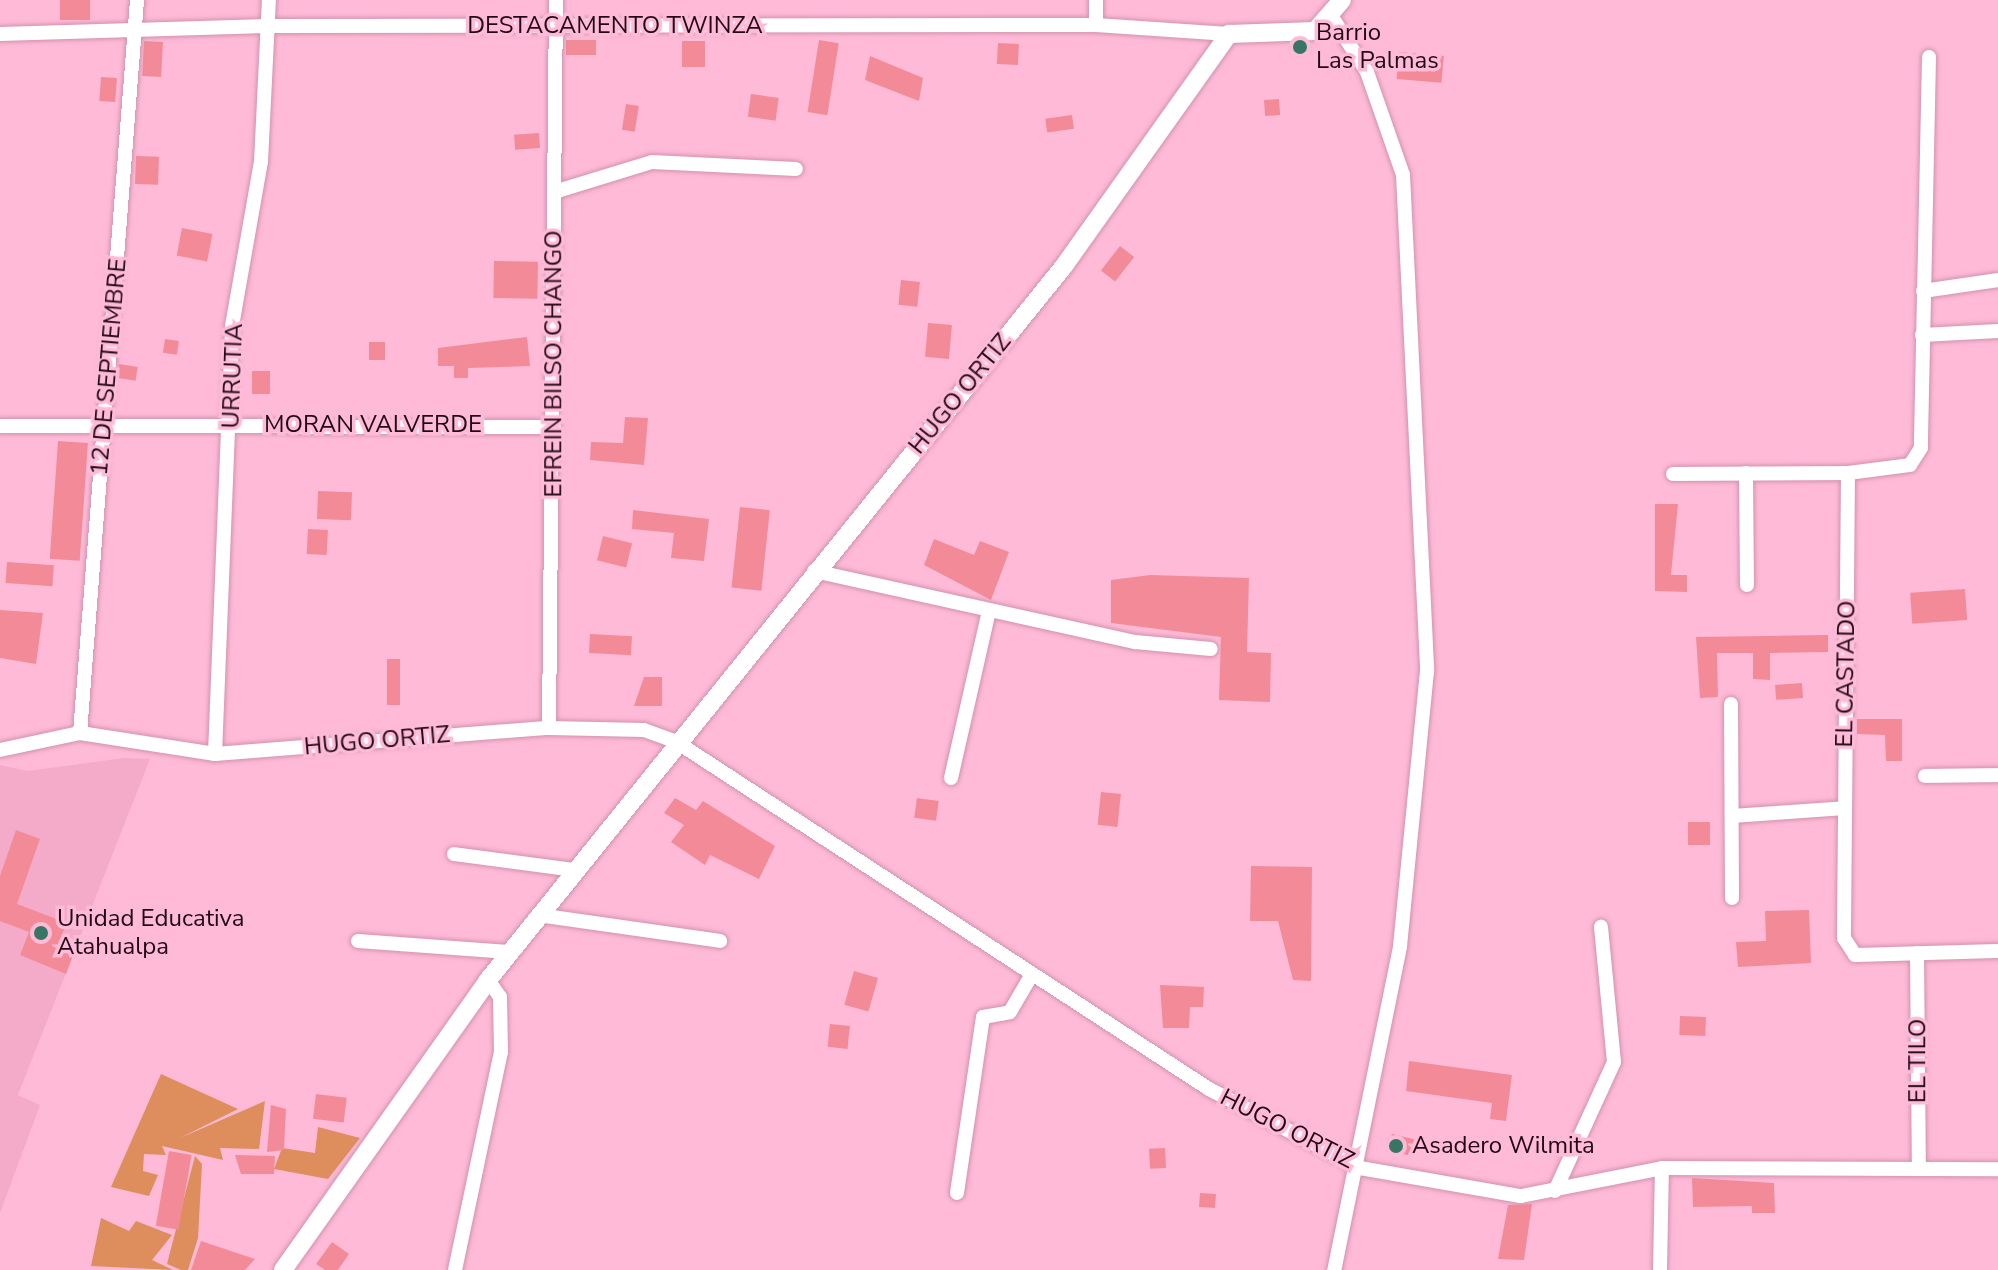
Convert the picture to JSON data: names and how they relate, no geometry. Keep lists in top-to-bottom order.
{
  "streets": {
    "street": [
      "DESTACAMENTO TWINZA",
      "EFREIN BILSO CHANGO",
      "12 DE SEPTIEMBRE",
      "URRUTIA",
      "HUGO ORTIZ",
      "MORAN VALVERDE",
      "EL CASTADO",
      "EL TILO"
    ]
  },
  "crossings": [
    ["DESTACAMENTO TWINZA", "EFREIN BILSO CHANGO"],
    ["DESTACAMENTO TWINZA", "12 DE SEPTIEMBRE"],
    ["DESTACAMENTO TWINZA", "URRUTIA"],
    ["DESTACAMENTO TWINZA", "HUGO ORTIZ"],
    ["EFREIN BILSO CHANGO", "HUGO ORTIZ"],
    ["EFREIN BILSO CHANGO", "MORAN VALVERDE"],
    ["12 DE SEPTIEMBRE", "HUGO ORTIZ"],
    ["12 DE SEPTIEMBRE", "MORAN VALVERDE"],
    ["URRUTIA", "HUGO ORTIZ"],
    ["URRUTIA", "MORAN VALVERDE"],
    ["HUGO ORTIZ", "EL TILO"],
    ["EL CASTADO", "EL TILO"]
  ],
  "places": ["Barrio Las Palmas", "Unidad Educativa Atahualpa", "Asadero Wilmita"]
}
